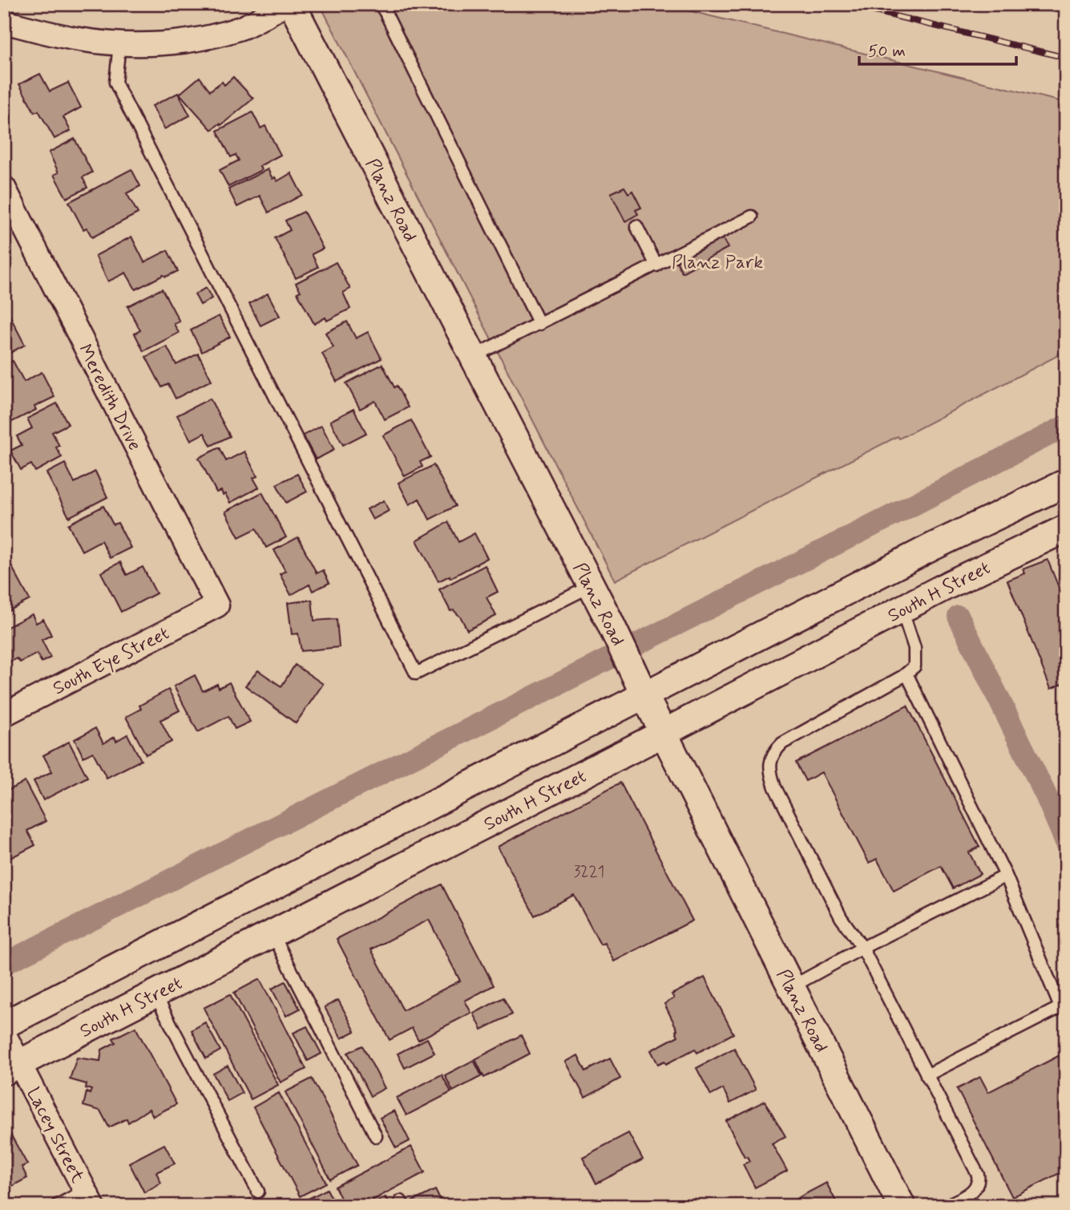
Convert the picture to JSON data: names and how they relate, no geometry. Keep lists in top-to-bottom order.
{
  "streets": {
    "street": [
      "Planz Road",
      "Meredith Drive",
      "South H Street",
      "South Eye Street",
      "Lacey Street"
    ]
  },
  "crossings": [
    ["Planz Road", "South H Street"],
    ["Meredith Drive", "South Eye Street"],
    ["South H Street", "Lacey Street"]
  ],
  "parks": ["Planz Park"],
  "house_numbers": ["3221"],
  "scale_bar": "50 m"
}
